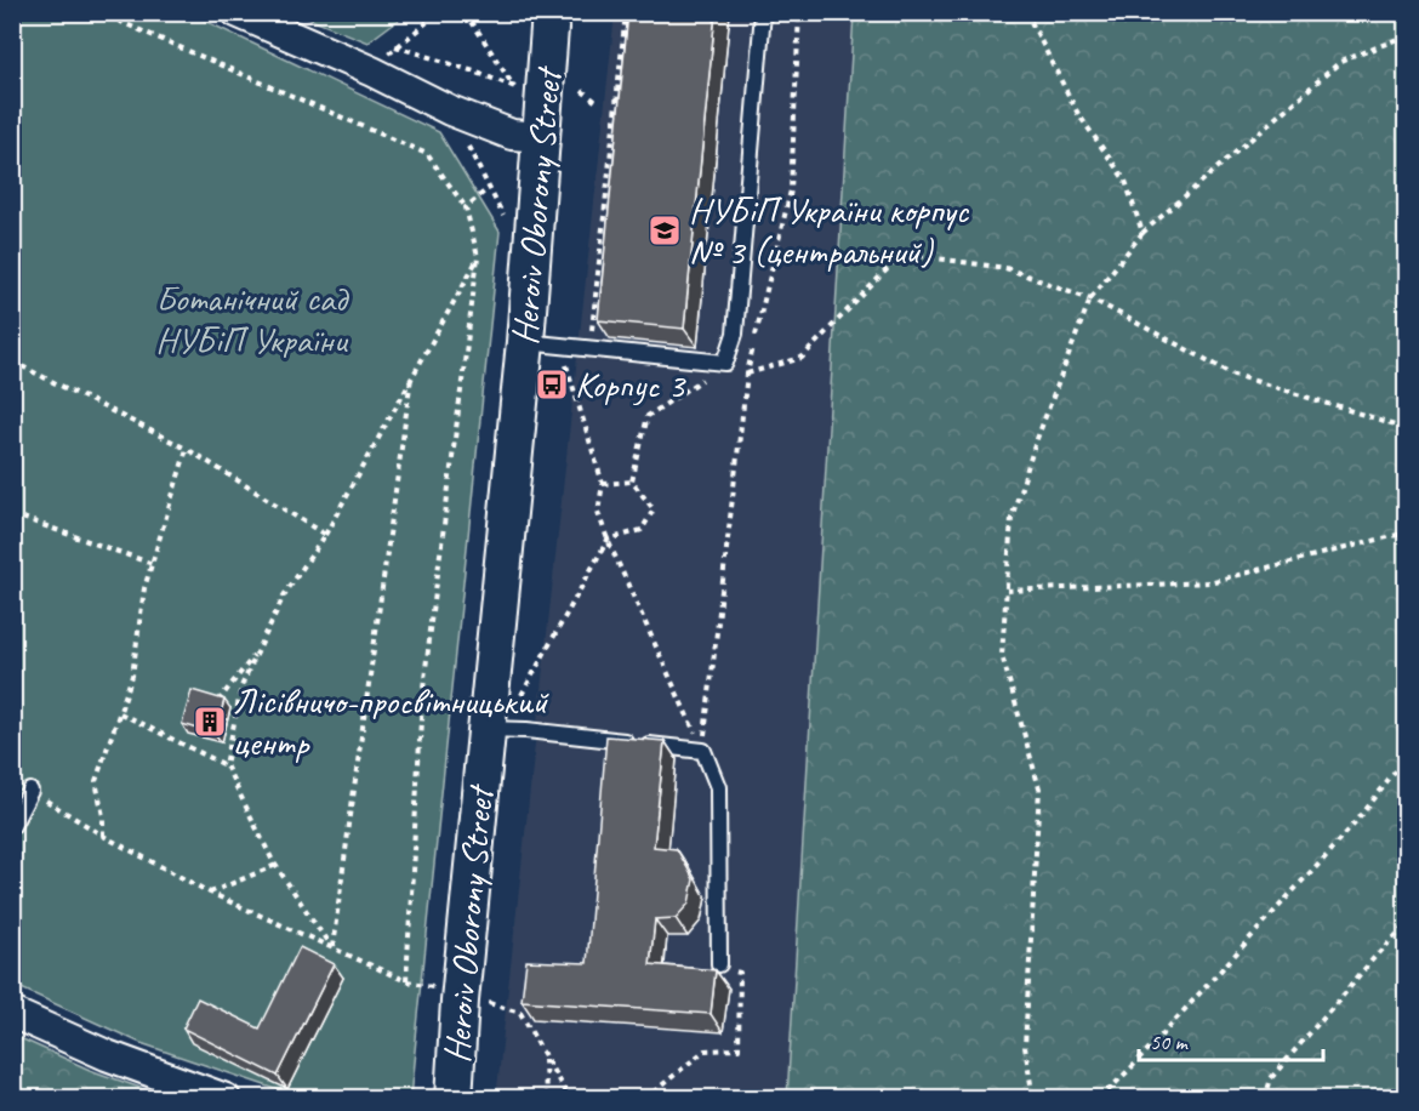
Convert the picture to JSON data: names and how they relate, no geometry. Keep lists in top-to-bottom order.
{
  "streets": {
    "street": ["Heroiv Oborony Street"]
  },
  "parks": ["Ботанічний сад НУБіП України"],
  "places": {
    "school or university": ["НУБіП України корпус № 3 (центральний)"],
    "bus stop": ["Корпус 3"],
    "building": ["Лісівничо-просвітницький центр"]
  },
  "scale_bar": "50 m"
}
